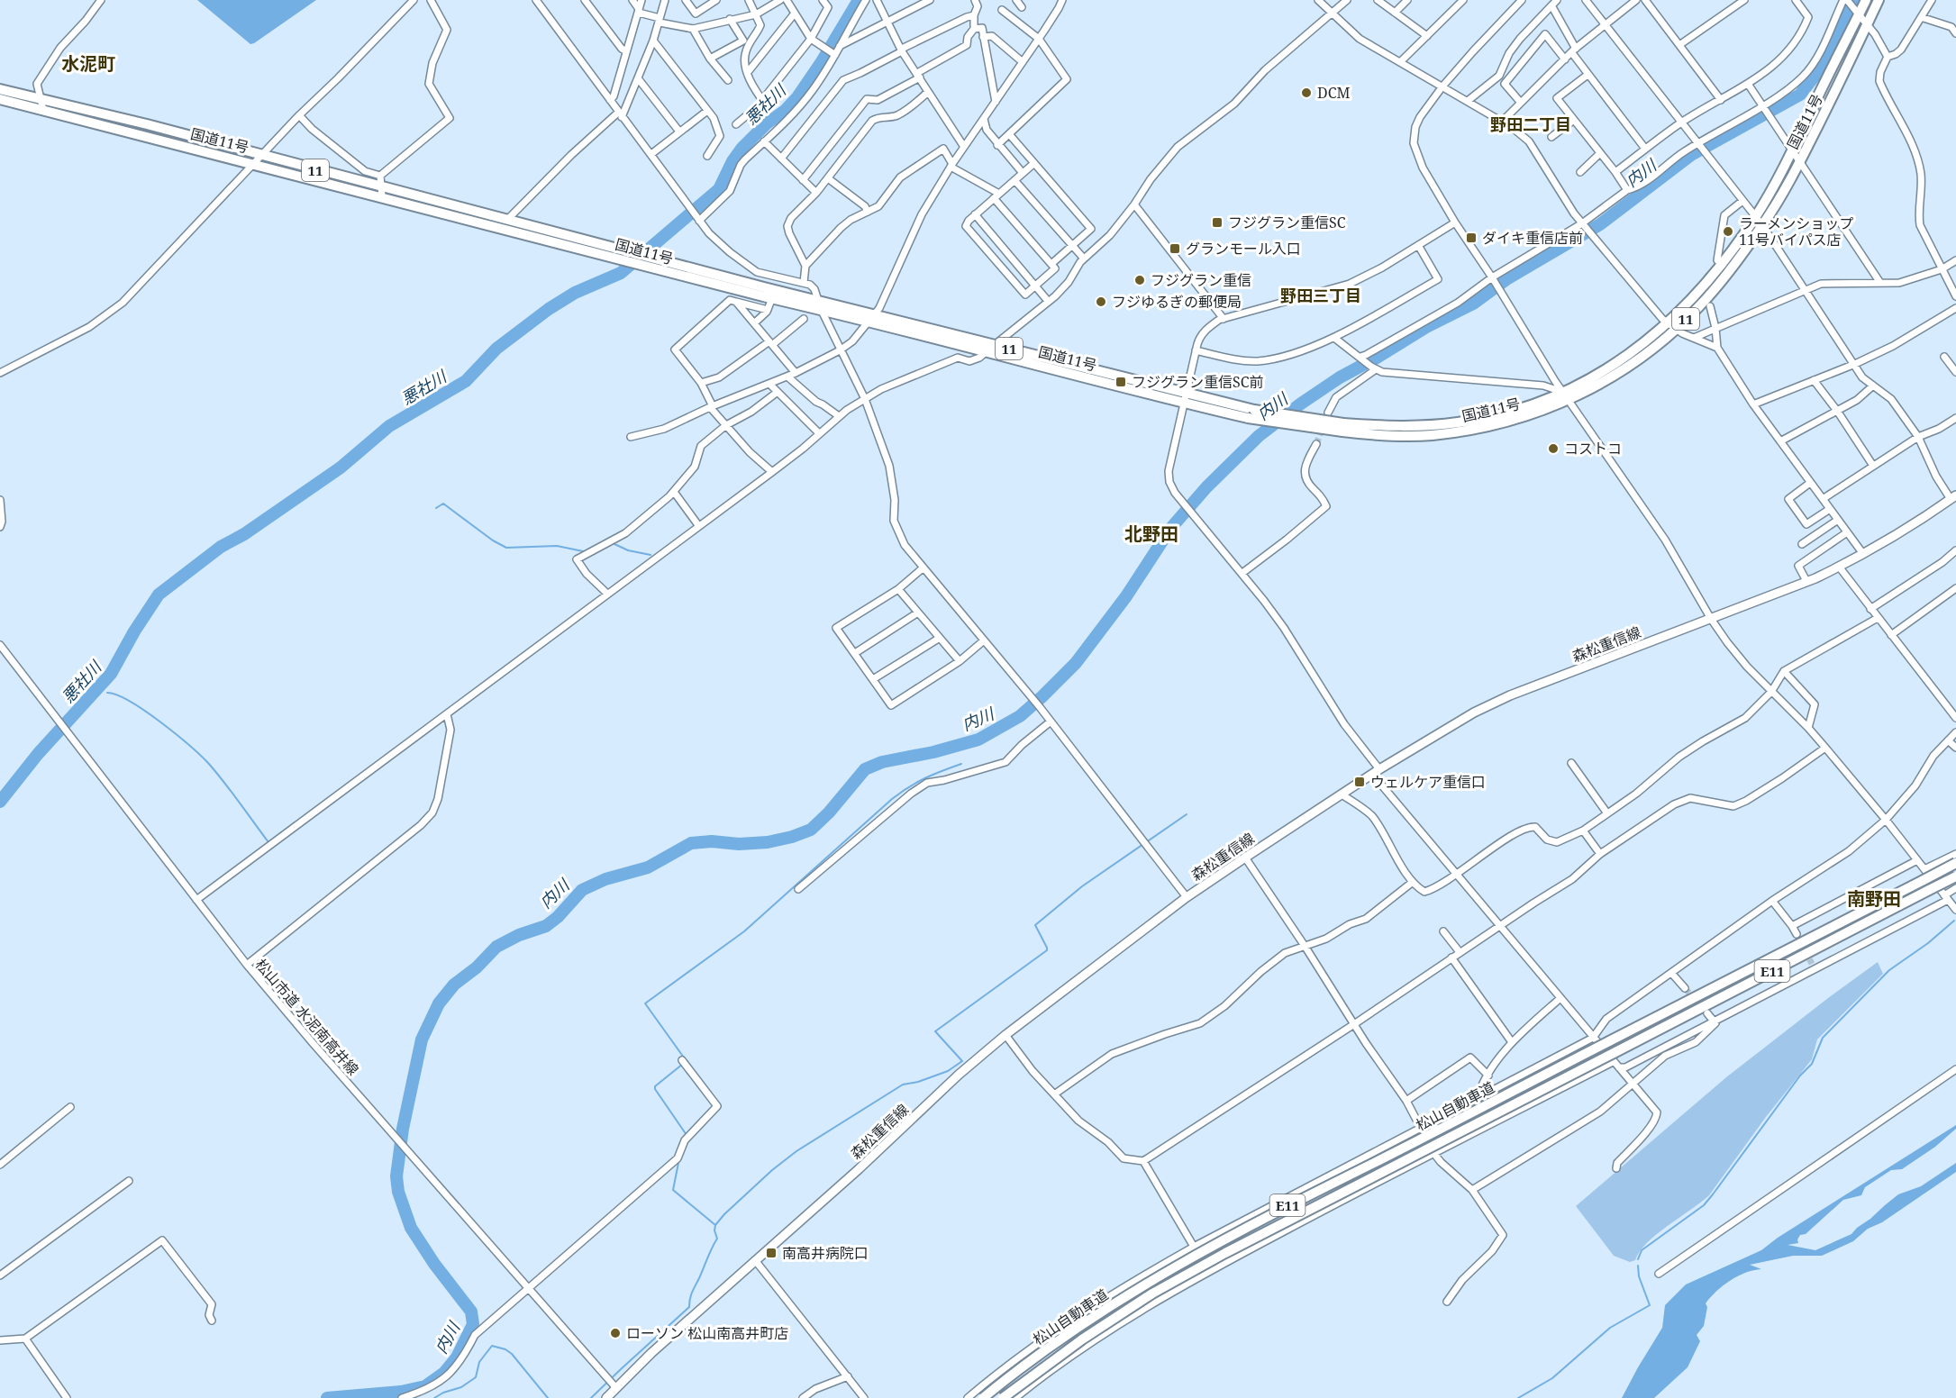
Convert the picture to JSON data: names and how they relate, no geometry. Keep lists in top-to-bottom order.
{
  "streets": {
    "highway": [
      "国道11号",
      "11",
      "E11",
      "松山自動車道"
    ],
    "main road": ["森松重信線"],
    "street": ["松山市道 水泥南高井線"]
  },
  "crossings": [
    ["森松重信線", "松山市道 水泥南高井線"]
  ],
  "districts": [
    "水泥町",
    "野田二丁目",
    "野田三丁目",
    "北野田",
    "南野田"
  ],
  "water": ["悪社川", "内川"],
  "places": {
    "other": [
      "DCM",
      "ラーメンショップ 11号バイパス店",
      "フジグラン重信",
      "フジゆるぎの郵便局",
      "コストコ",
      "ローソン 松山南高井町店"
    ],
    "transit": [
      "フジグラン重信SC",
      "ダイキ重信店前",
      "グランモール入口",
      "フジグラン重信SC前",
      "ウェルケア重信口",
      "南高井病院口"
    ]
  }
}
